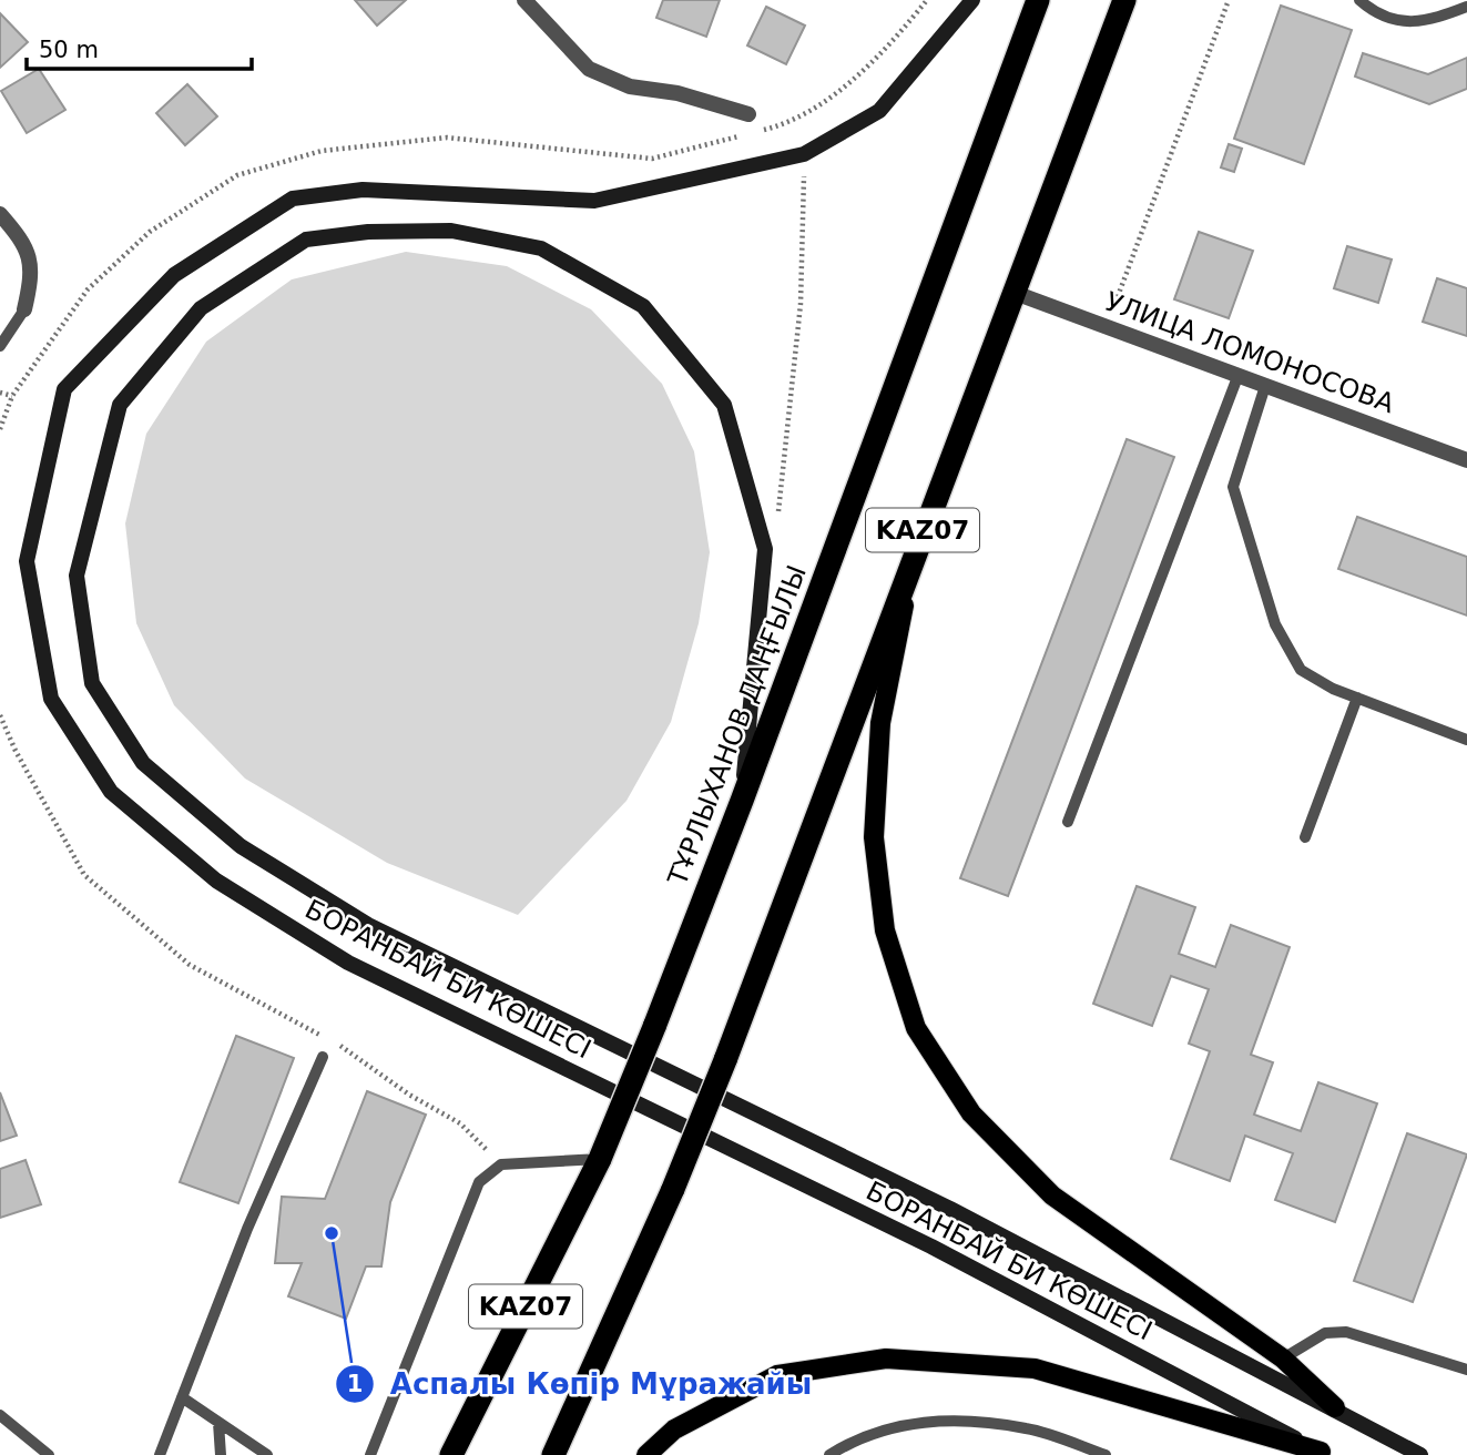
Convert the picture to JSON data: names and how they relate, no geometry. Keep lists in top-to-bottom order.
{
  "streets": {
    "highway": ["KAZ07", "ТҰРЛЫХАНОВ ДАҢҒЫЛЫ"],
    "main road": ["БОРАНБАЙ БИ КӨШЕСІ"],
    "street": ["УЛИЦА ЛОМОНОСОВА"]
  },
  "crossings": [
    ["УЛИЦА ЛОМОНОСОВА", "KAZ07"]
  ],
  "places": ["Аспалы Көпір Мұражайы"],
  "scale_bar": "50 m"
}
